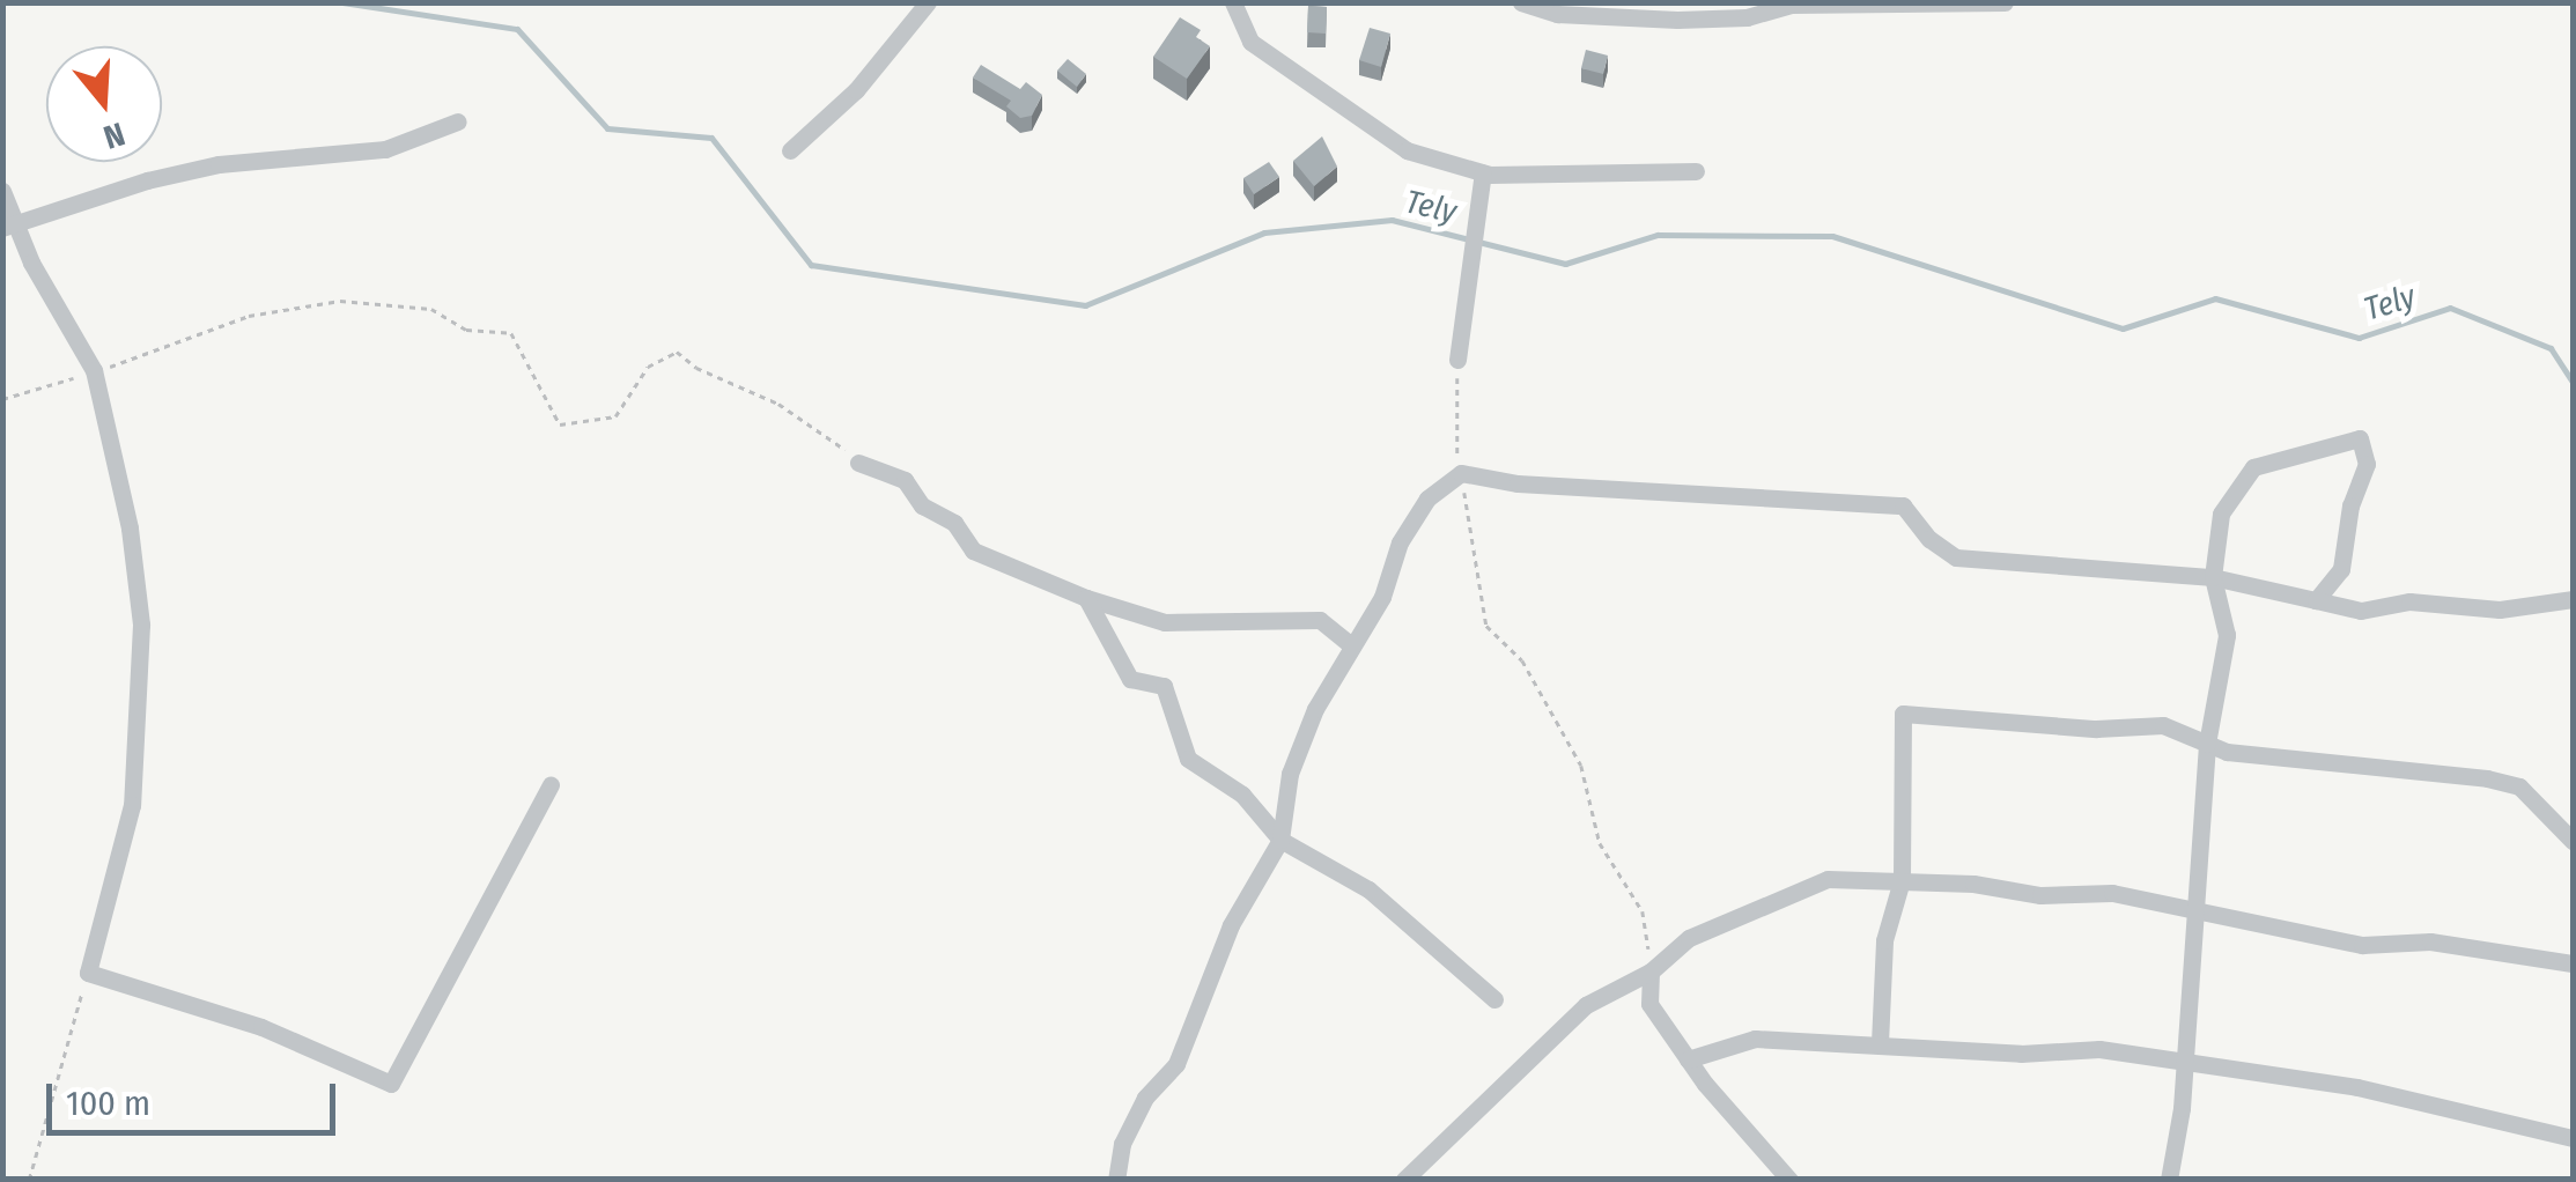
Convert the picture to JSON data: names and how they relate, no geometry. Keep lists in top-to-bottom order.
{
  "water": ["Tely"],
  "scale_bar": "100 m",
  "north": "bottom"
}
